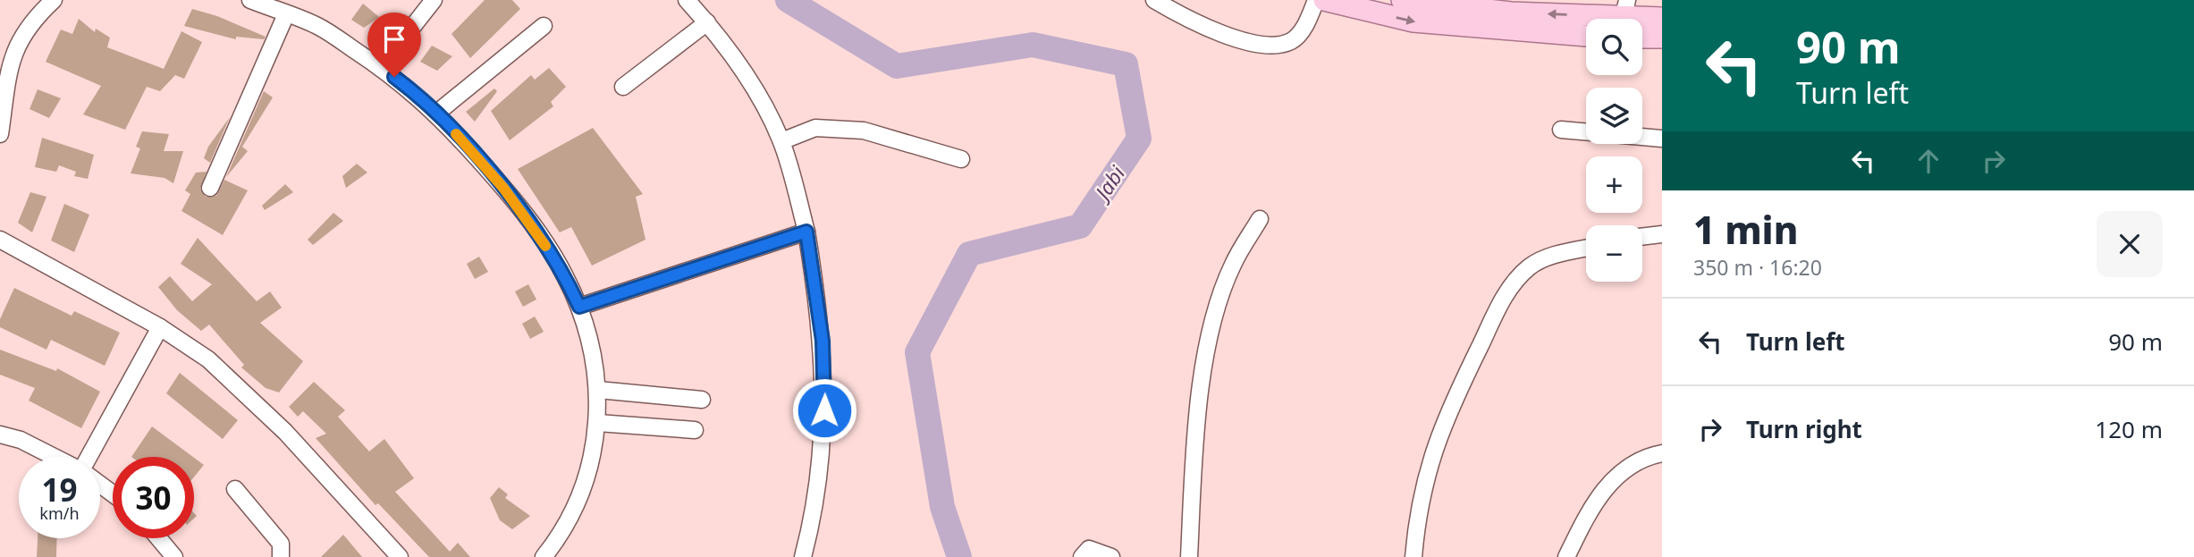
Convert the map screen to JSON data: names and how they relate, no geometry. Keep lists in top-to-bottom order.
{
  "water": ["Jabi"],
  "page": {
    "turn": ["90 m", "Turn left"],
    "map_buttons": ["+", "−"],
    "heading": ["1 min", "350 m · 16:20"],
    "list": [
      {
        "name": "Turn left",
        "value": "90 m"
      },
      {
        "name": "Turn right",
        "value": "120 m"
      }
    ],
    "speed": "19 km/h",
    "limit": "30"
  }
}
